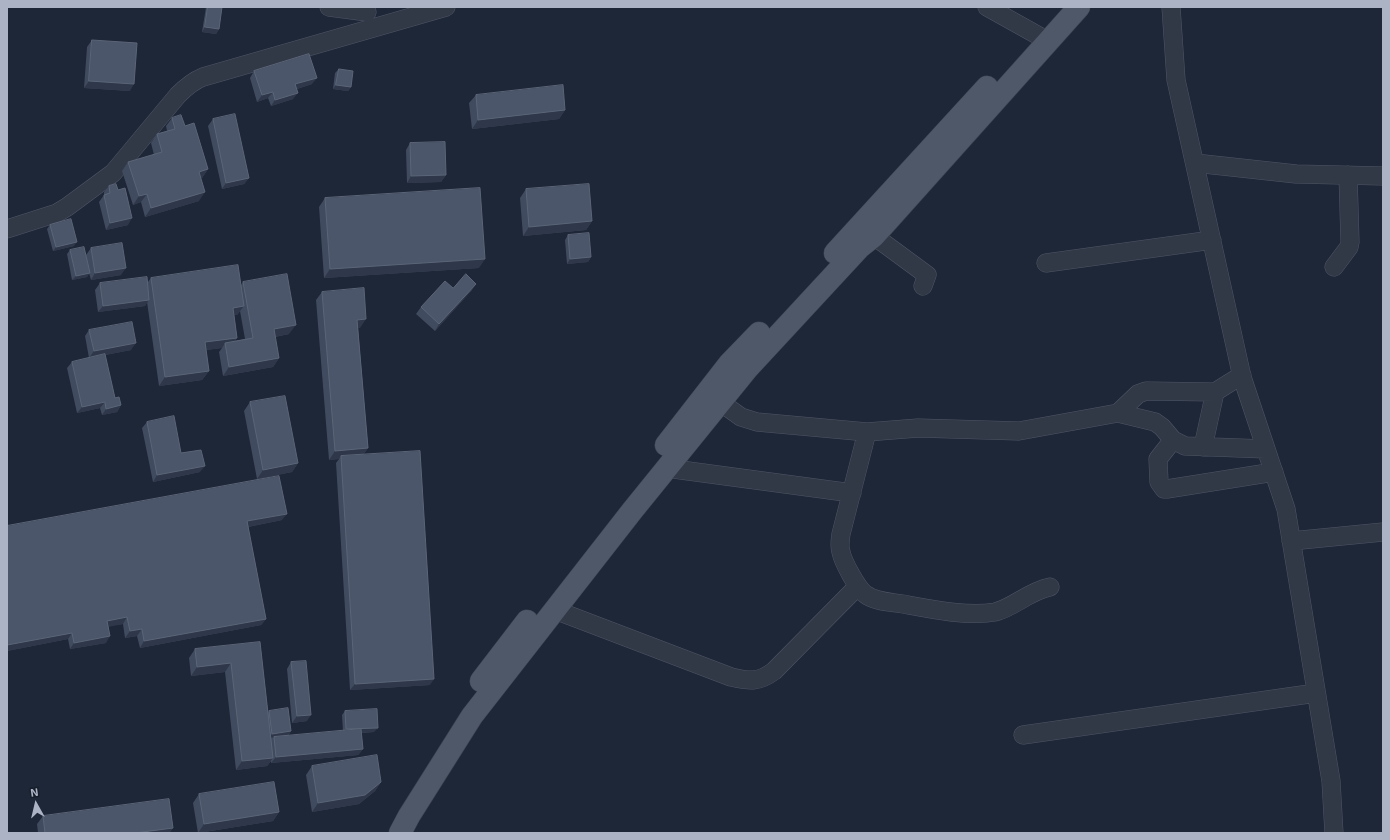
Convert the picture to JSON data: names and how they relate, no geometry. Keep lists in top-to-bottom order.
{
  "north": "top"
}
